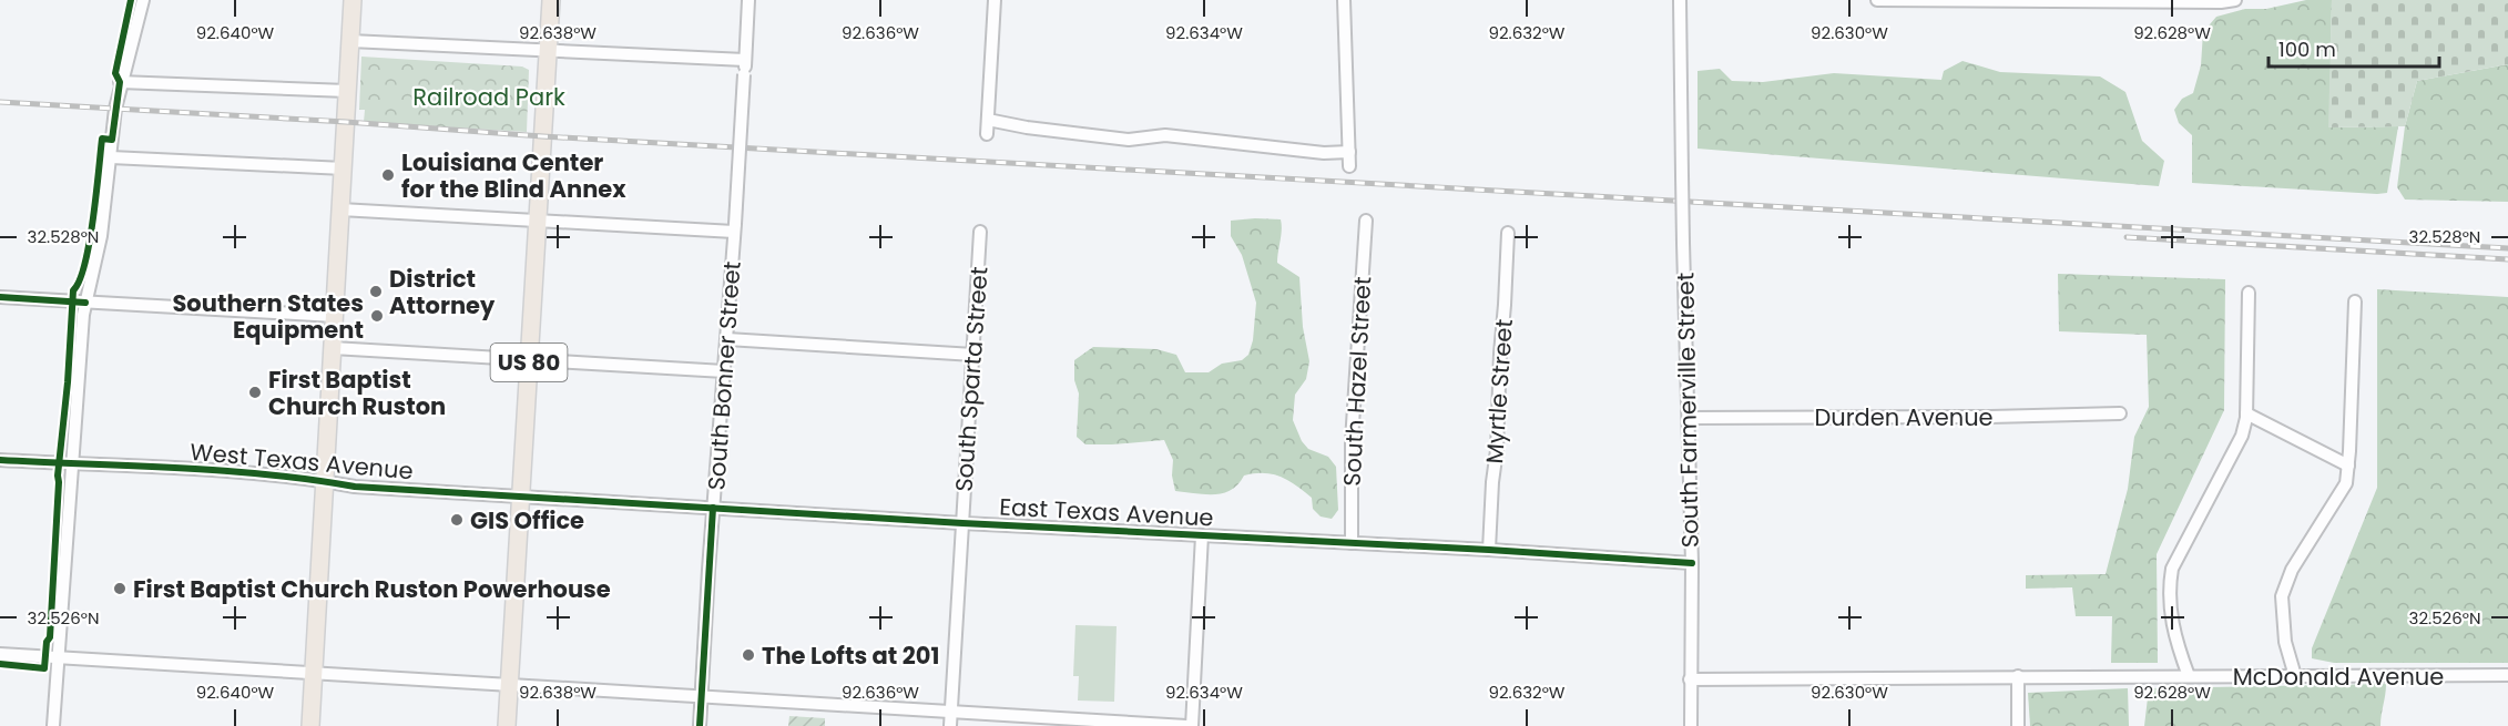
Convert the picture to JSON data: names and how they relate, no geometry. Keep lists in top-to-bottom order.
{
  "streets": {
    "highway": ["US 80"],
    "street": [
      "South Bonner Street",
      "South Sparta Street",
      "South Hazel Street",
      "Myrtle Street",
      "South Farmerville Street",
      "Durden Avenue",
      "West Texas Avenue",
      "East Texas Avenue",
      "McDonald Avenue"
    ]
  },
  "crossings": [
    ["US 80", "West Texas Avenue"],
    ["US 80", "East Texas Avenue"],
    ["South Bonner Street", "East Texas Avenue"],
    ["South Sparta Street", "East Texas Avenue"],
    ["South Hazel Street", "East Texas Avenue"],
    ["Myrtle Street", "East Texas Avenue"],
    ["South Farmerville Street", "Durden Avenue"],
    ["South Farmerville Street", "East Texas Avenue"],
    ["South Farmerville Street", "McDonald Avenue"],
    ["West Texas Avenue", "East Texas Avenue"]
  ],
  "parks": ["Railroad Park"],
  "places": [
    "Louisiana Center for the Blind Annex",
    "District Attorney",
    "Southern States Equipment",
    "First Baptist Church Ruston",
    "GIS Office",
    "First Baptist Church Ruston Powerhouse",
    "The Lofts at 201"
  ],
  "scale_bar": "100 m",
  "coordinates": [
    "92.640°W",
    "92.638°W",
    "92.636°W",
    "92.634°W",
    "92.632°W",
    "92.630°W",
    "92.628°W",
    "32.528°N",
    "32.526°N"
  ]
}
